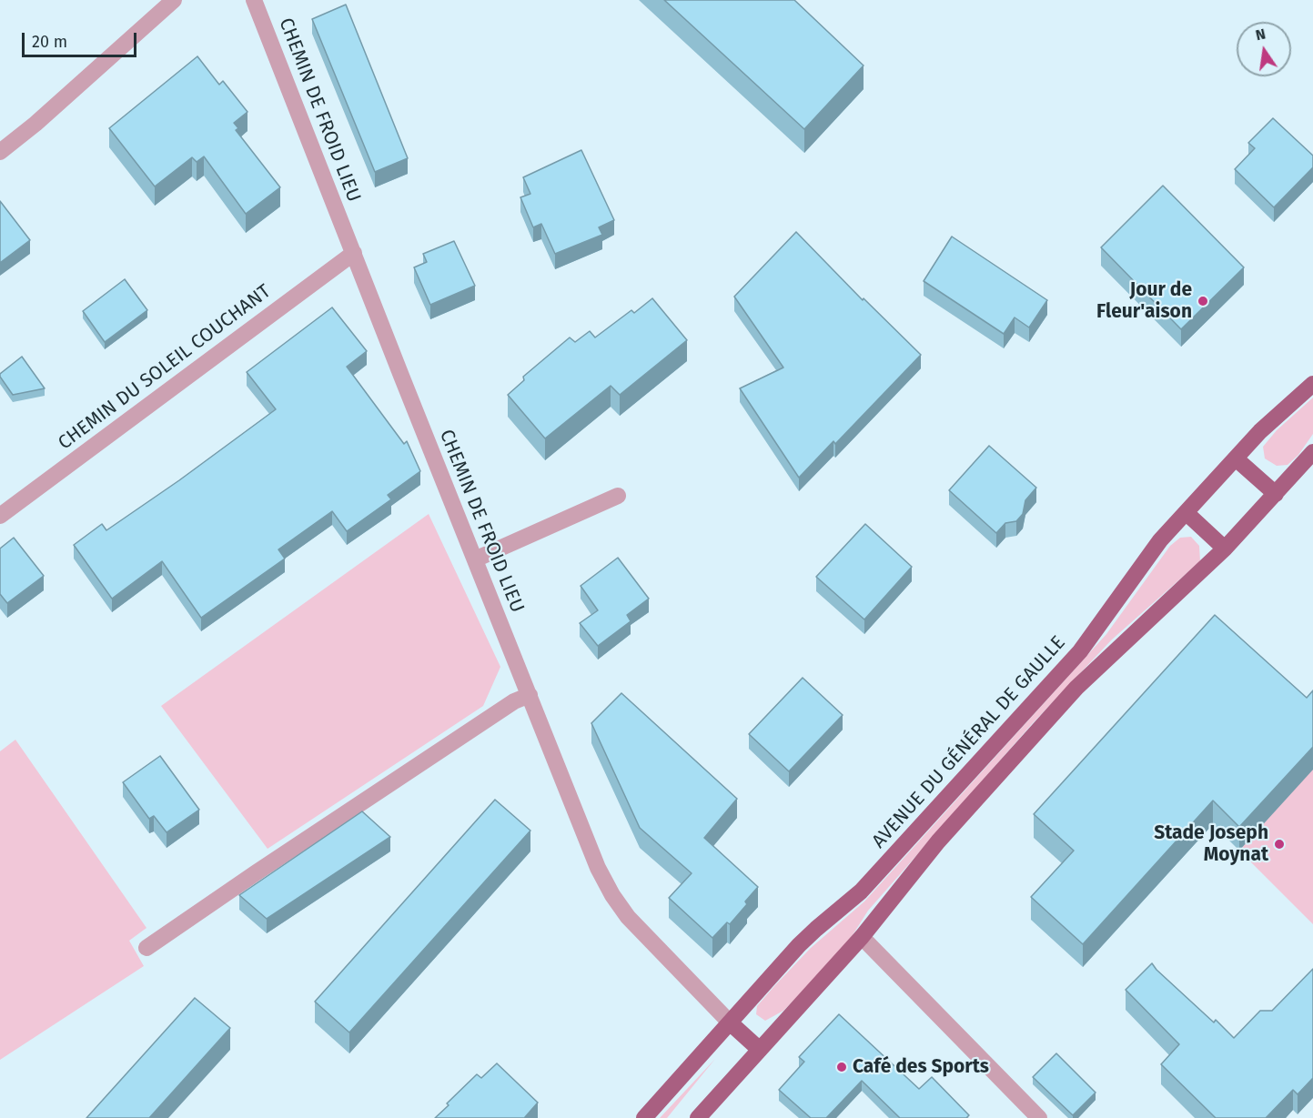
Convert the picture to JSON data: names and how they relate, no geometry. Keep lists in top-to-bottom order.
{
  "streets": {
    "main road": ["AVENUE DU GÉNÉRAL DE GAULLE"],
    "street": ["CHEMIN DE FROID LIEU", "CHEMIN DU SOLEIL COUCHANT"]
  },
  "crossings": [
    ["CHEMIN DE FROID LIEU", "CHEMIN DU SOLEIL COUCHANT"],
    ["CHEMIN DE FROID LIEU", "AVENUE DU GÉNÉRAL DE GAULLE"]
  ],
  "places": ["Jour de Fleur'aison", "Stade Joseph Moynat", "Café des Sports"],
  "scale_bar": "20 m",
  "north": "top"
}
